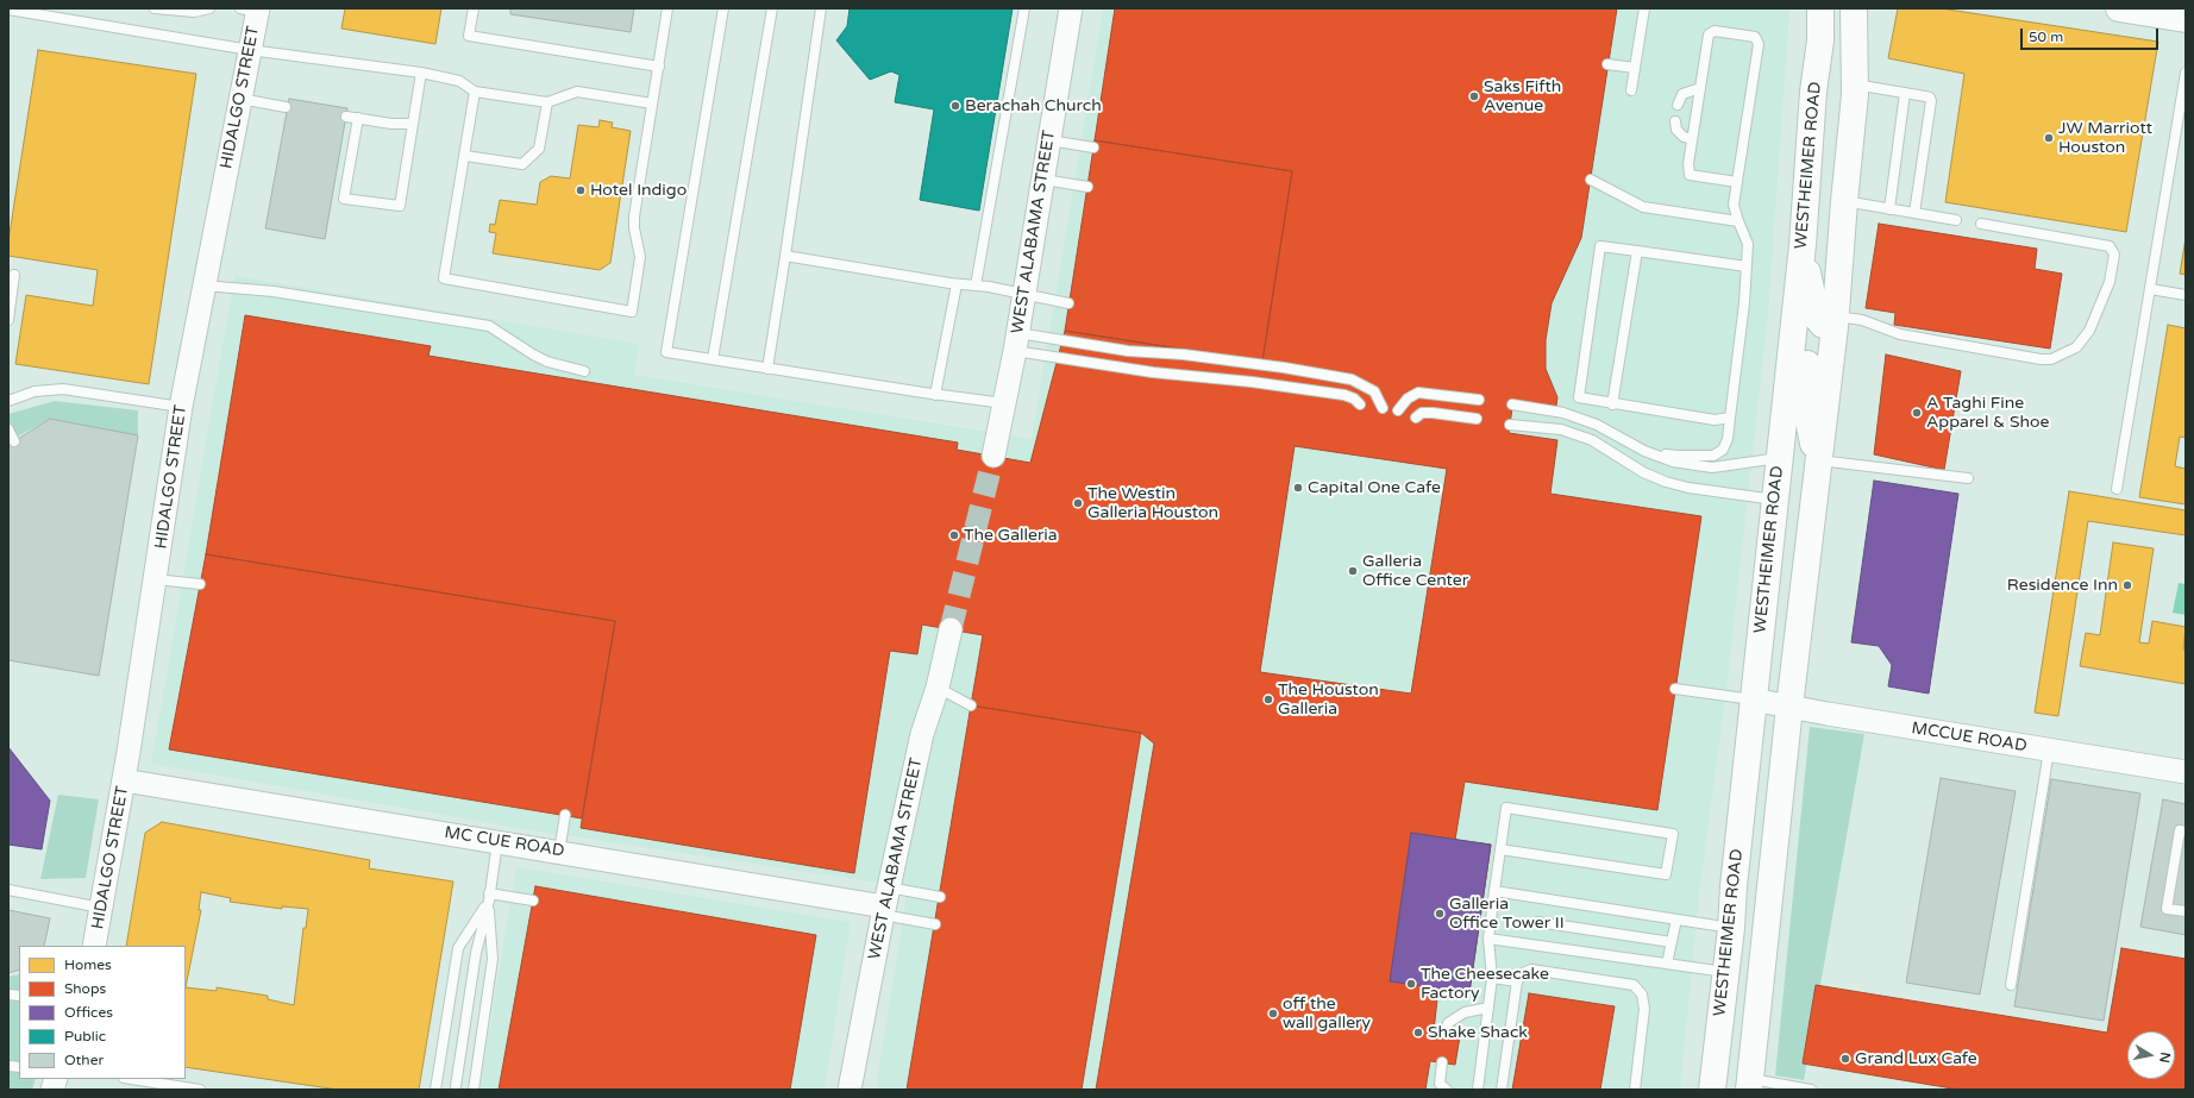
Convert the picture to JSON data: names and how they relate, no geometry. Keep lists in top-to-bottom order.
{
  "streets": {
    "main road": ["WESTHEIMER ROAD"],
    "street": [
      "HIDALGO STREET",
      "WEST ALABAMA STREET",
      "MCCUE ROAD",
      "MC CUE ROAD"
    ]
  },
  "crossings": [
    ["HIDALGO STREET", "MC CUE ROAD"],
    ["WESTHEIMER ROAD", "MCCUE ROAD"],
    ["WEST ALABAMA STREET", "MC CUE ROAD"]
  ],
  "places": [
    "Saks Fifth Avenue",
    "Berachah Church",
    "JW Marriott Houston",
    "Hotel Indigo",
    "A Taghi Fine Apparel & Shoe",
    "Capital One Cafe",
    "The Westin Galleria Houston",
    "The Galleria",
    "Galleria Office Center",
    "Residence Inn",
    "The Houston Galleria",
    "Galleria Office Tower II",
    "The Cheesecake Factory",
    "off the wall gallery",
    "Shake Shack",
    "Grand Lux Cafe"
  ],
  "legend": [
    "Homes",
    "Shops",
    "Offices",
    "Public",
    "Other"
  ],
  "scale_bar": "50 m",
  "north": "right"
}
